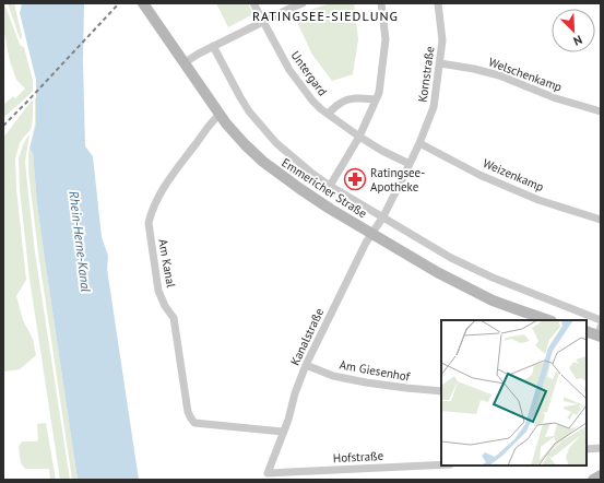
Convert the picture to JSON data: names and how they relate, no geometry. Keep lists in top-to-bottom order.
{
  "streets": {
    "main road": ["Emmericher Straße"],
    "street": [
      "Untergard",
      "Kornstraße",
      "Welschenkamp",
      "Weizenkamp",
      "Am Kanal",
      "Kanalstraße",
      "Am Giesenhof",
      "Hofstraße"
    ]
  },
  "crossings": [
    ["Untergard", "Kornstraße"],
    ["Kornstraße", "Welschenkamp"],
    ["Kornstraße", "Weizenkamp"],
    ["Kornstraße", "Emmericher Straße"],
    ["Kornstraße", "Kanalstraße"],
    ["Emmericher Straße", "Am Kanal"],
    ["Emmericher Straße", "Kanalstraße"],
    ["Am Kanal", "Kanalstraße"],
    ["Kanalstraße", "Am Giesenhof"],
    ["Kanalstraße", "Hofstraße"]
  ],
  "districts": ["RATINGSEE-SIEDLUNG"],
  "water": ["Rhein-Herne-Kanal"],
  "places": {
    "pharmacy": ["Ratingsee- Apotheke"]
  },
  "north": "bottom right"
}
